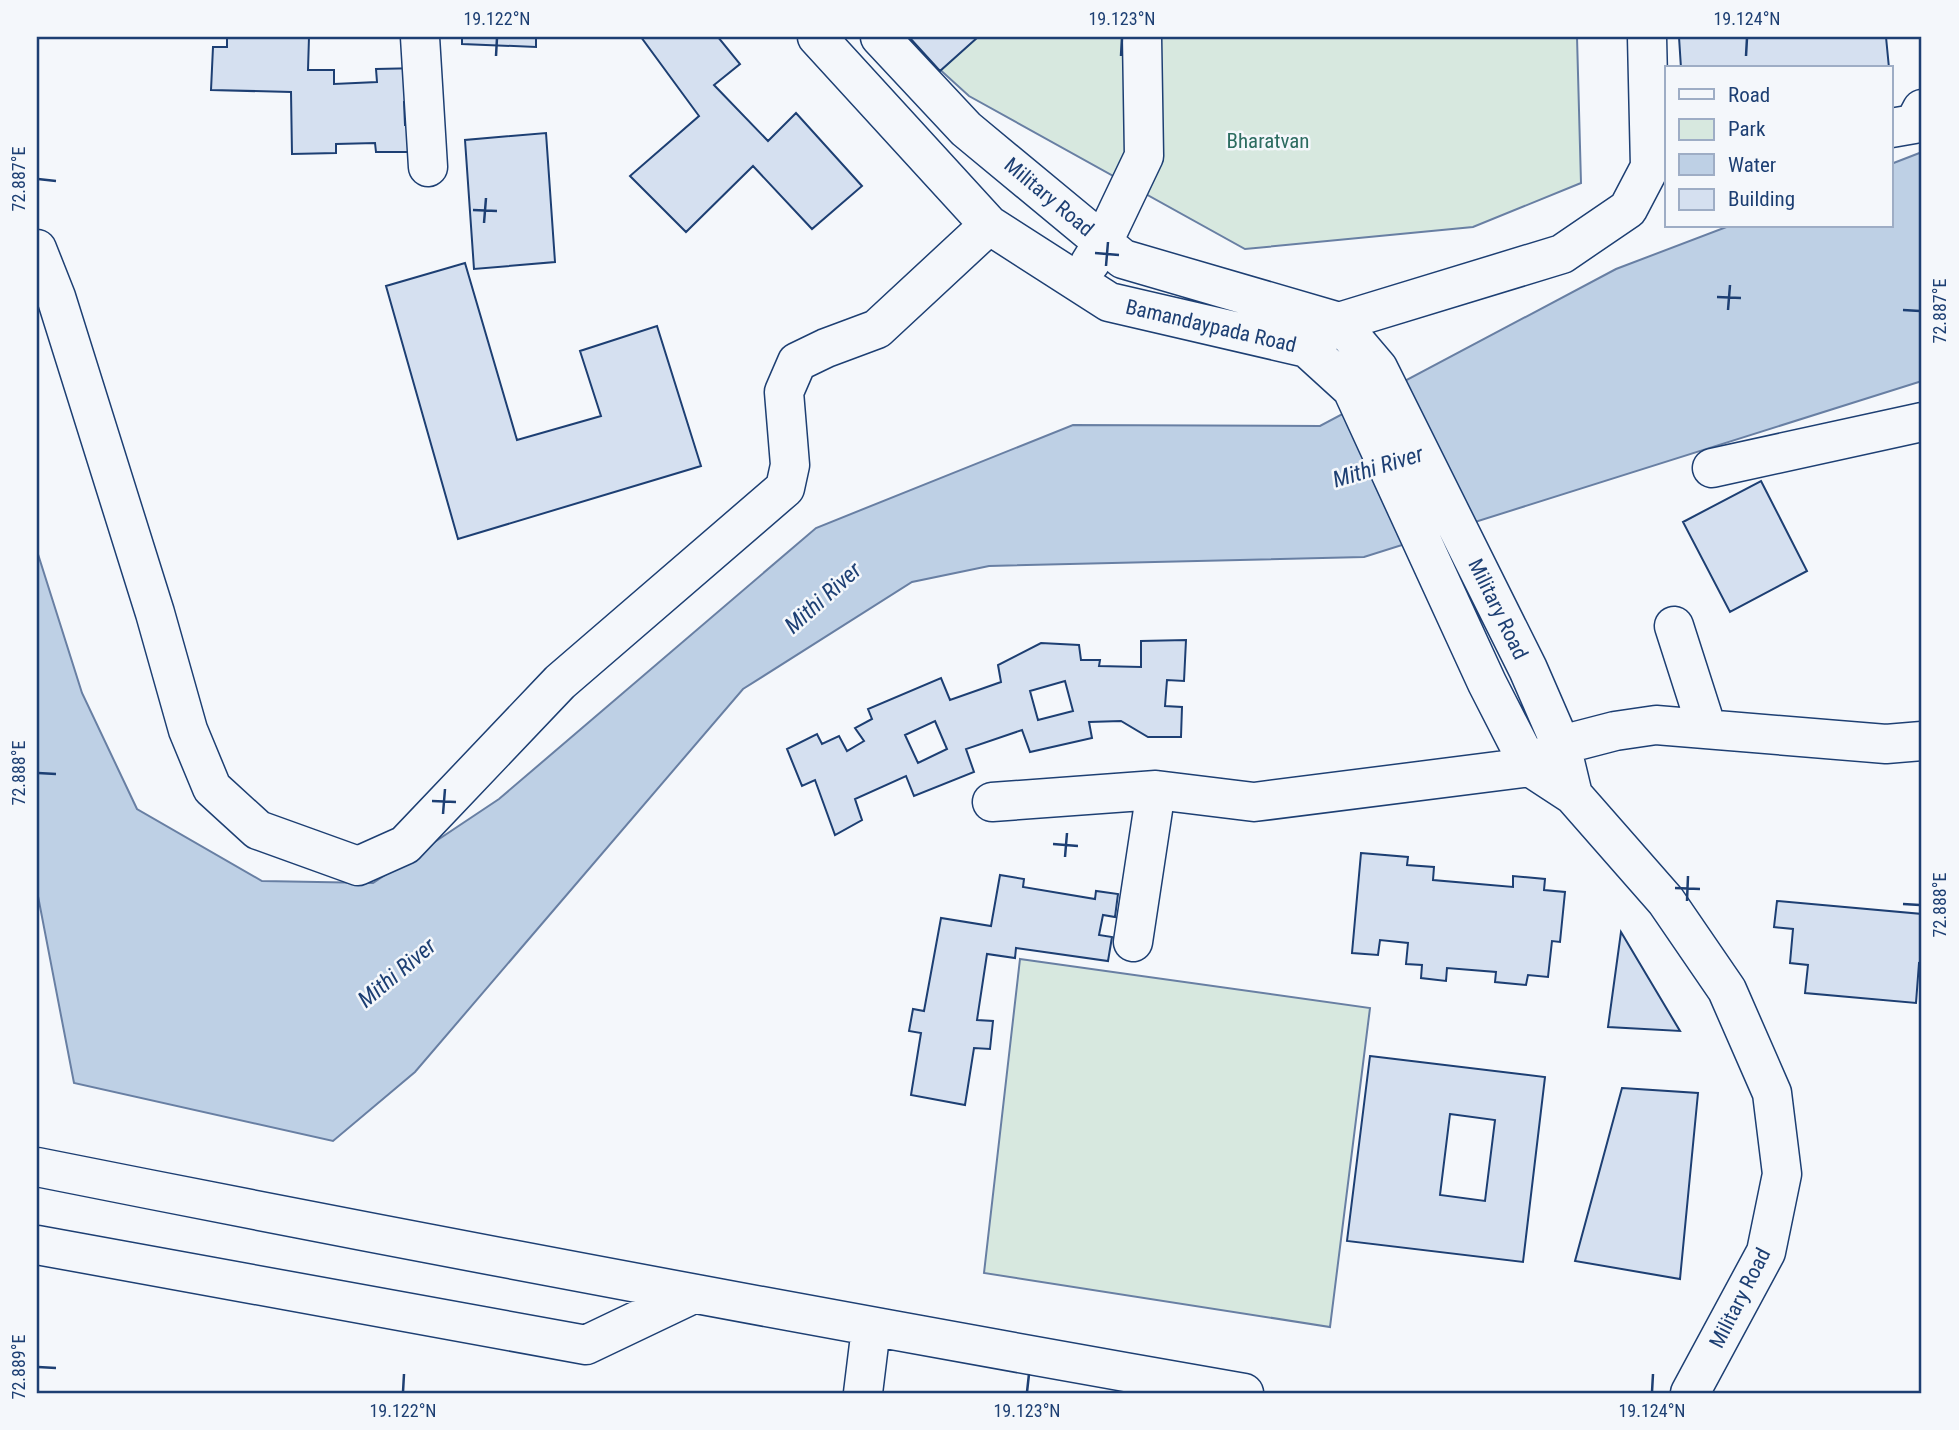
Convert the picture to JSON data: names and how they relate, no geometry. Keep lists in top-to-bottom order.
{
  "streets": {
    "street": ["Military Road", "Bamandaypada Road"]
  },
  "crossings": [
    ["Military Road", "Bamandaypada Road"]
  ],
  "water": ["Mithi River"],
  "parks": ["Bharatvan"],
  "legend": [
    "Road",
    "Park",
    "Water",
    "Building"
  ],
  "coordinates": [
    "19.122°N",
    "19.123°N",
    "19.124°N",
    "72.887°E",
    "72.888°E",
    "72.889°E"
  ]
}
